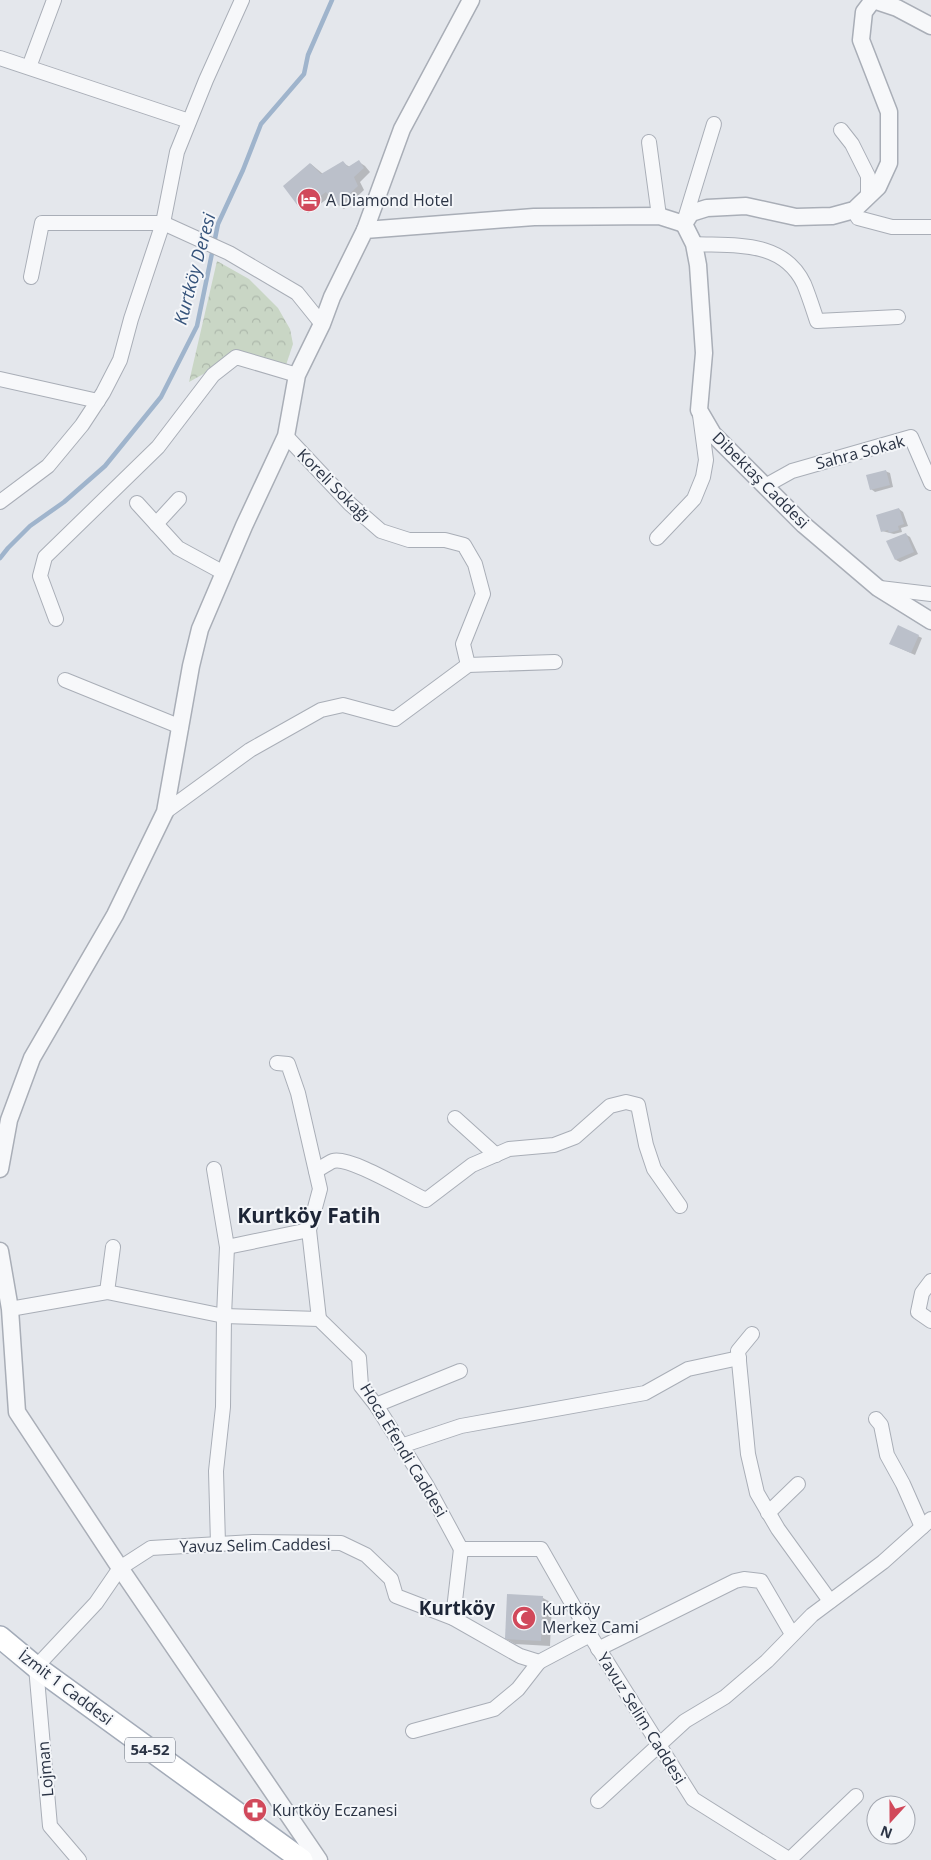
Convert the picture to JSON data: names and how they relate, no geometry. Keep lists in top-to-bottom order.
{
  "streets": {
    "main road": ["İzmit 1 Caddesi", "54-52"],
    "street": [
      "Sahra Sokak",
      "Dibektaş Caddesi",
      "Koreli Sokağı",
      "Hoca Efendi Caddesi",
      "Yavuz Selim Caddesi",
      "Lojman"
    ]
  },
  "crossings": [
    ["Sahra Sokak", "Dibektaş Caddesi"],
    ["Yavuz Selim Caddesi", "İzmit 1 Caddesi"],
    ["Yavuz Selim Caddesi", "Lojman"],
    ["İzmit 1 Caddesi", "Lojman"]
  ],
  "districts": ["Kurtköy Fatih", "Kurtköy"],
  "water": ["Kurtköy Deresi"],
  "places": {
    "hotel": ["A Diamond Hotel"],
    "mosque": ["Kurtköy Merkez Cami"],
    "pharmacy": ["Kurtköy Eczanesi"]
  },
  "north": "bottom"
}
